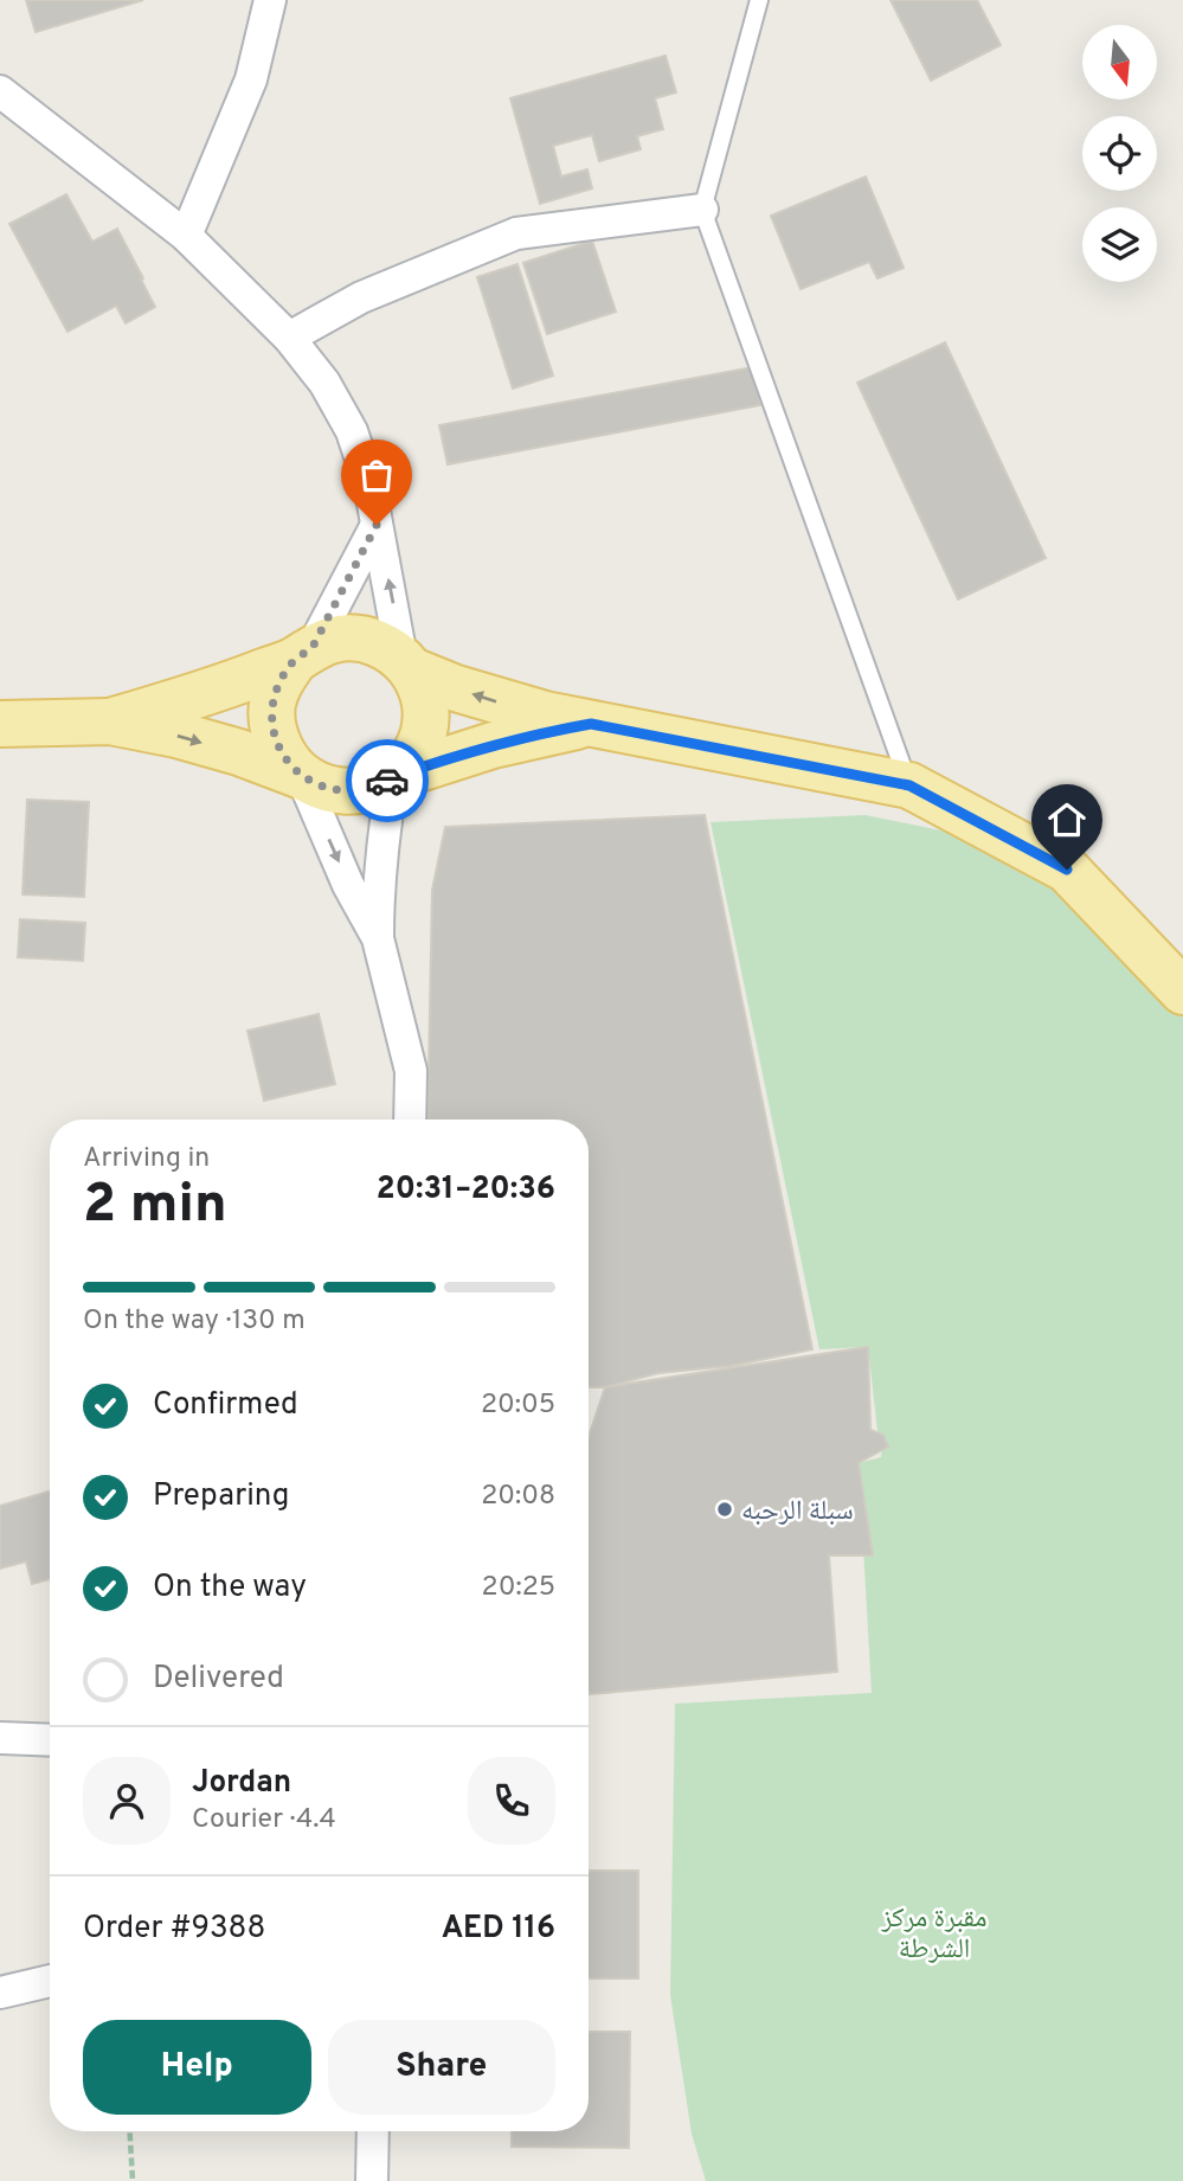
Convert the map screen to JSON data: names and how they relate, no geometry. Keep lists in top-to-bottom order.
{
  "parks": ["مقبرة مركز الشرطة"],
  "places": ["سبلة الرحبه"],
  "north": "bottom",
  "page": {
    "heading": ["2 min", "Arriving in", "20:31–20:36"],
    "panel": [
      "Jordan",
      "Courier · 4.4",
      "Order #9388",
      "AED 116"
    ],
    "bar": "On the way · 130 m",
    "list": [
      ["Confirmed", "20:05"],
      ["Preparing", "20:08"],
      ["On the way", "20:25"],
      "Delivered"
    ],
    "buttons": ["Help", "Share"]
  }
}
